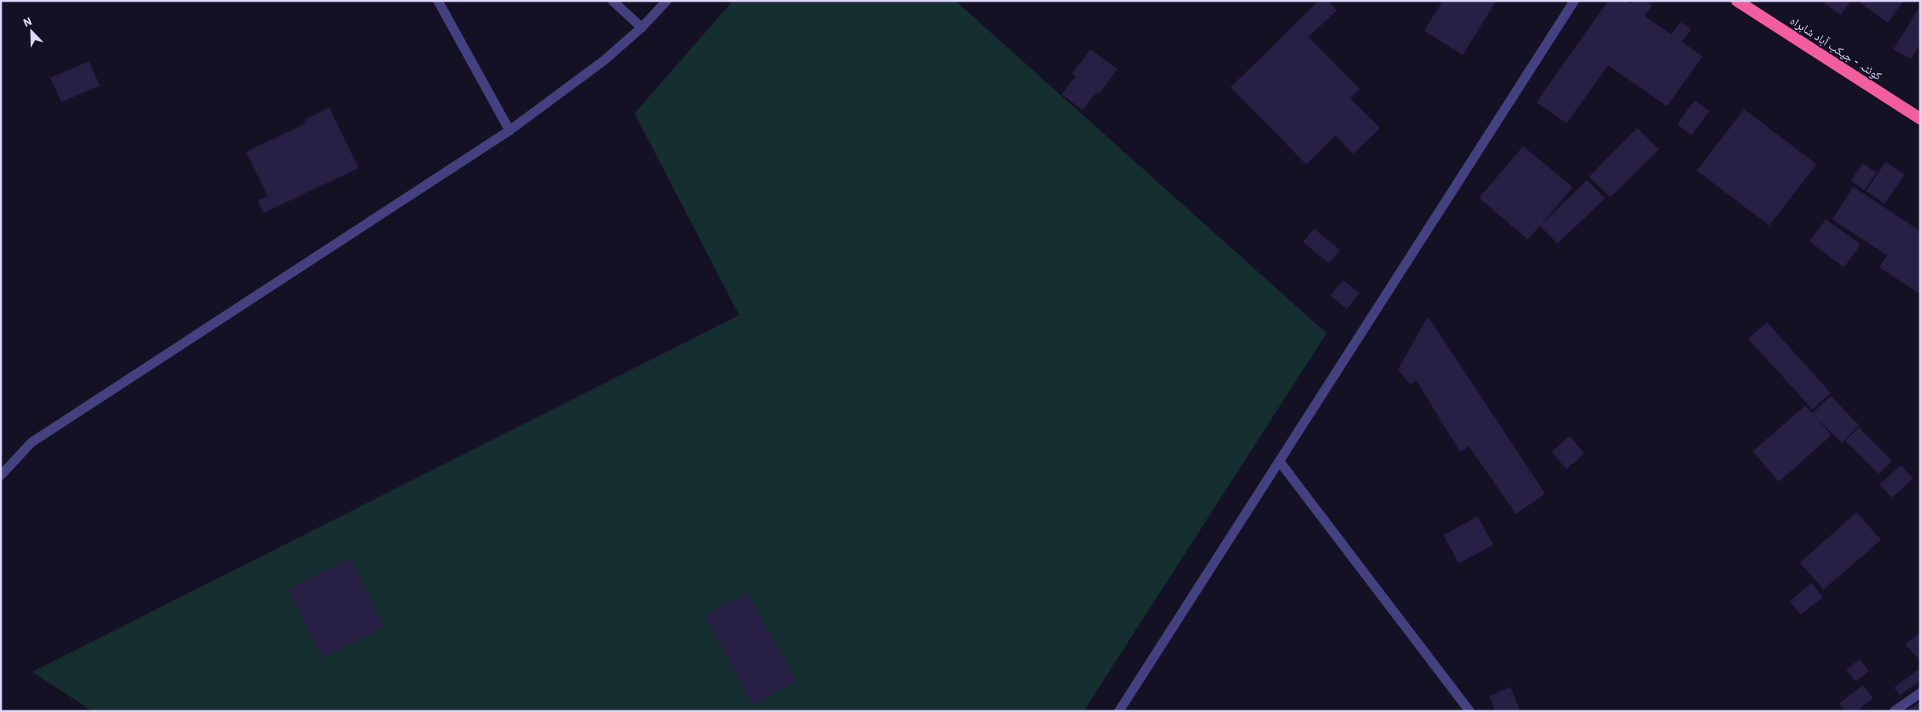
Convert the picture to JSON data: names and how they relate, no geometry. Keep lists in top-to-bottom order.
{
  "streets": {
    "highway": ["کوئٹہ - جیکب آباد شاہراہ"]
  },
  "north": "top left"
}
